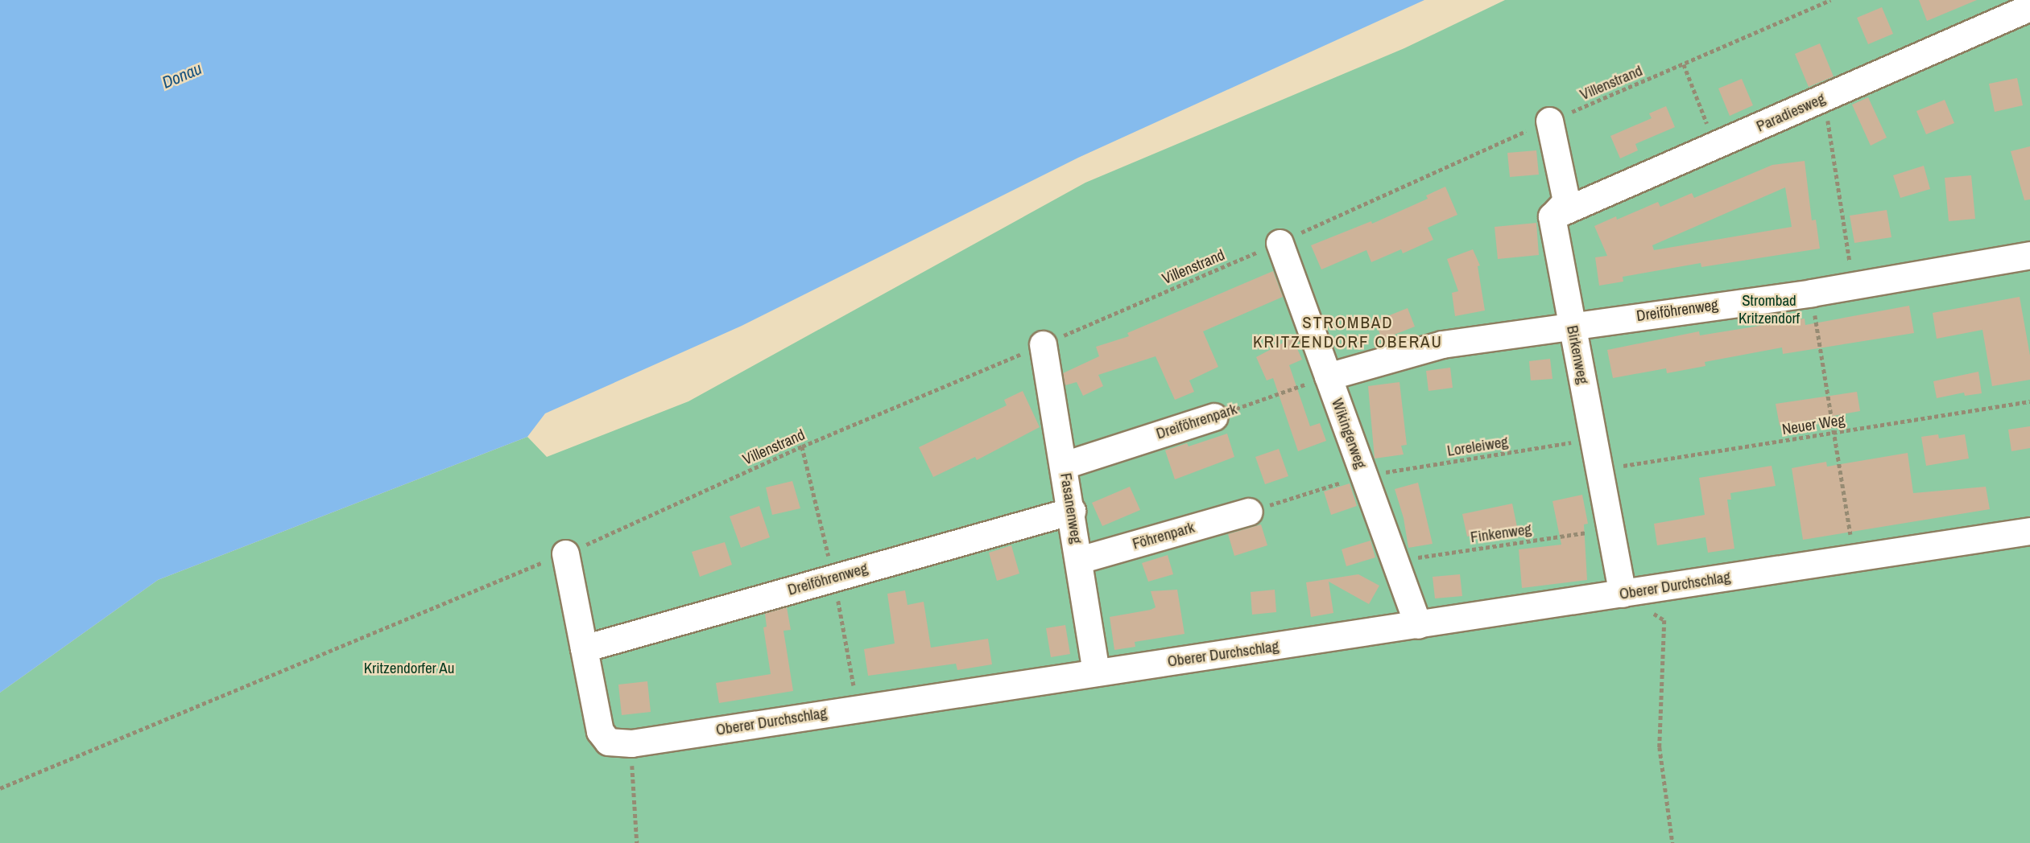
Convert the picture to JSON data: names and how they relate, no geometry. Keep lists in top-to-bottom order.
{
  "streets": {
    "street": [
      "Paradiesweg",
      "Dreiföhrenweg",
      "Birkenweg",
      "Dreiföhrenpark",
      "Wikingerweg",
      "Fasanenweg",
      "Föhrenpark",
      "Oberer Durchschlag"
    ],
    "path": [
      "Villenstrand",
      "Neuer Weg",
      "Loreleiweg",
      "Finkenweg"
    ]
  },
  "crossings": [
    ["Villenstrand", "Wikingerweg"],
    ["Villenstrand", "Fasanenweg"],
    ["Villenstrand", "Oberer Durchschlag"],
    ["Paradiesweg", "Birkenweg"],
    ["Dreiföhrenweg", "Birkenweg"],
    ["Dreiföhrenweg", "Dreiföhrenpark"],
    ["Dreiföhrenweg", "Wikingerweg"],
    ["Dreiföhrenweg", "Fasanenweg"],
    ["Dreiföhrenweg", "Oberer Durchschlag"],
    ["Birkenweg", "Neuer Weg"],
    ["Birkenweg", "Loreleiweg"],
    ["Birkenweg", "Finkenweg"],
    ["Birkenweg", "Oberer Durchschlag"],
    ["Dreiföhrenpark", "Wikingerweg"],
    ["Dreiföhrenpark", "Fasanenweg"],
    ["Wikingerweg", "Loreleiweg"],
    ["Wikingerweg", "Finkenweg"],
    ["Wikingerweg", "Oberer Durchschlag"],
    ["Fasanenweg", "Föhrenpark"],
    ["Fasanenweg", "Oberer Durchschlag"]
  ],
  "districts": ["STROMBAD KRITZENDORF OBERAU"],
  "water": ["Donau"],
  "parks": ["Strombad Kritzendorf", "Kritzendorfer Au"]
}
